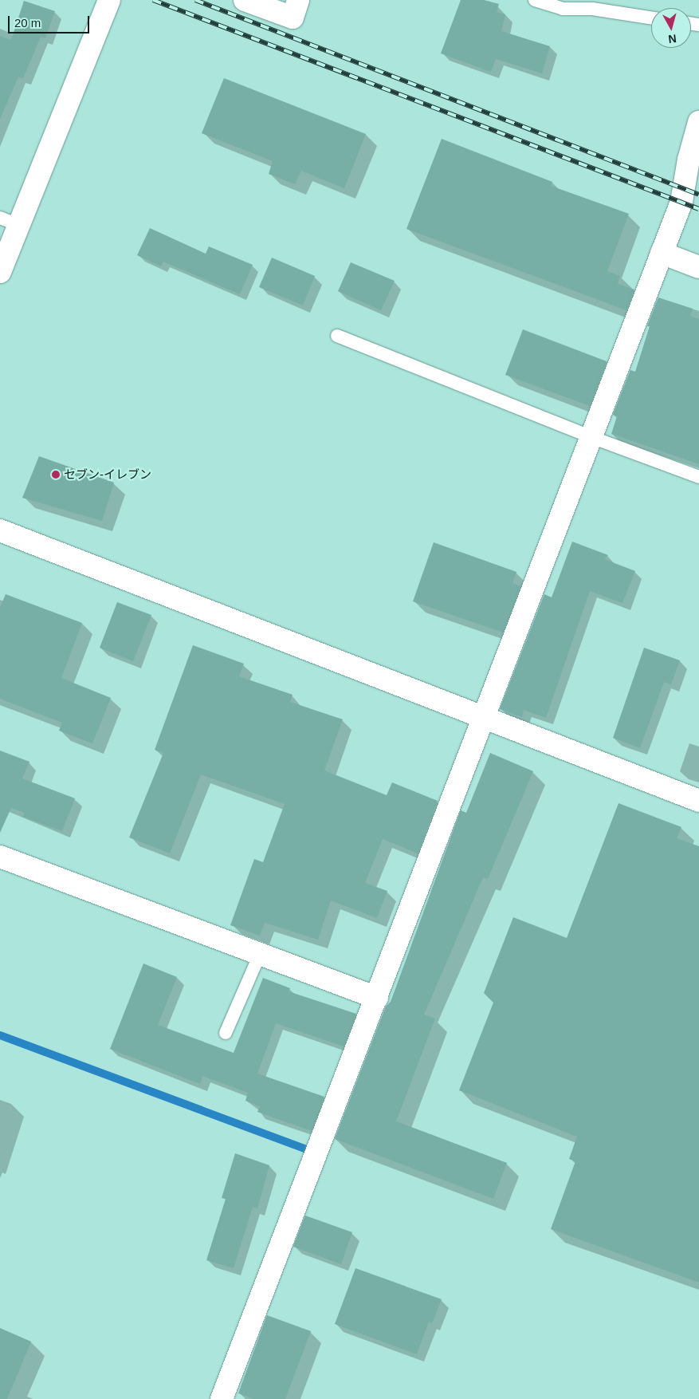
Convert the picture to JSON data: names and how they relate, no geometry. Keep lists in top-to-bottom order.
{
  "places": ["セブン-イレブン"],
  "scale_bar": "20 m",
  "north": "bottom"
}
